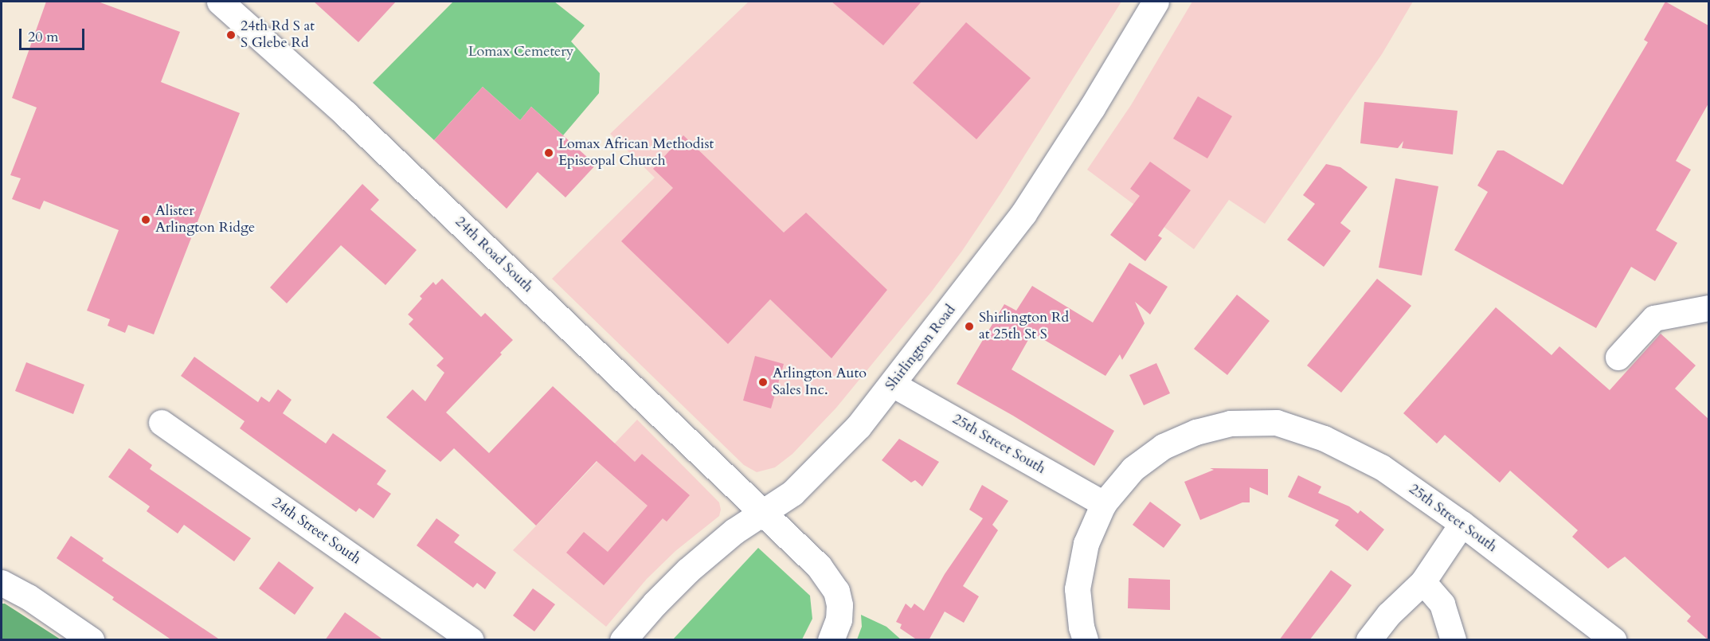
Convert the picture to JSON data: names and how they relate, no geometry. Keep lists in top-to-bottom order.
{
  "streets": {
    "street": [
      "24th Road South",
      "Shirlington Road",
      "25th Street South",
      "24th Street South"
    ]
  },
  "crossings": [
    ["24th Road South", "Shirlington Road"],
    ["Shirlington Road", "25th Street South"]
  ],
  "parks": ["Lomax Cemetery"],
  "places": [
    "24th Rd S at S Glebe Rd",
    "Lomax African Methodist Episcopal Church",
    "Alister Arlington Ridge",
    "Shirlington Rd at 25th St S",
    "Arlington Auto Sales Inc."
  ],
  "scale_bar": "20 m"
}
